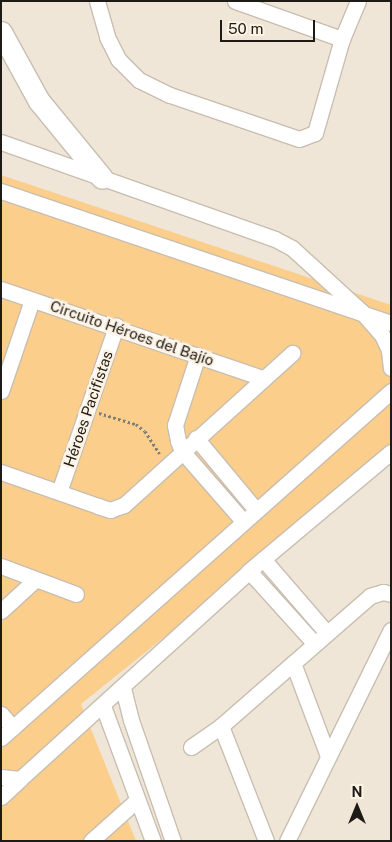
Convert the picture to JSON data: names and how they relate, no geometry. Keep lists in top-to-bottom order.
{
  "streets": {
    "street": ["Circuito Héroes del Bajío", "Héroes Pacifistas"]
  },
  "crossings": [
    ["Circuito Héroes del Bajío", "Héroes Pacifistas"]
  ],
  "scale_bar": "50 m",
  "north": "top"
}
